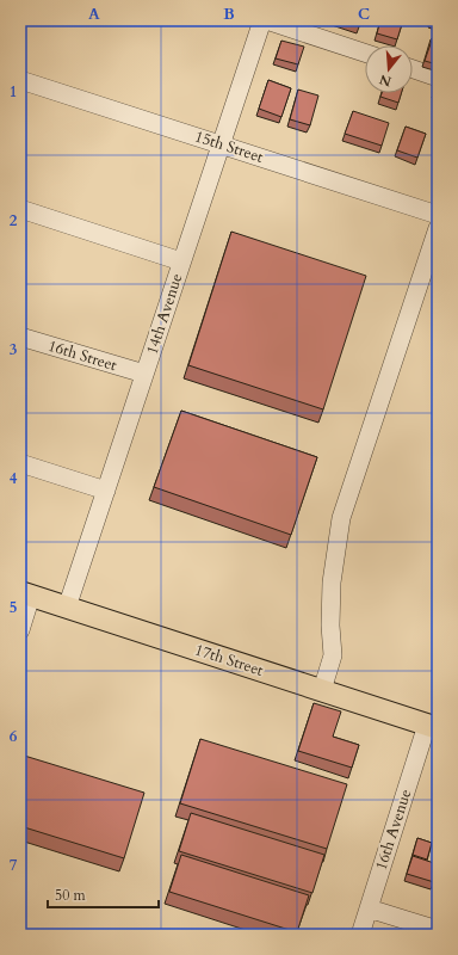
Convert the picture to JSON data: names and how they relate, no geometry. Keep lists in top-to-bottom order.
{
  "streets": {
    "main road": ["17th Street"],
    "street": [
      "15th Street",
      "14th Avenue",
      "16th Street",
      "16th Avenue"
    ]
  },
  "crossings": [
    ["15th Street", "14th Avenue"],
    ["14th Avenue", "16th Street"],
    ["14th Avenue", "17th Street"],
    ["17th Street", "16th Avenue"]
  ],
  "scale_bar": "50 m",
  "north": "bottom",
  "grid": {
    "columns": ["A", "B", "C"],
    "rows": [
      "1",
      "2",
      "3",
      "4",
      "5",
      "6",
      "7"
    ]
  }
}
